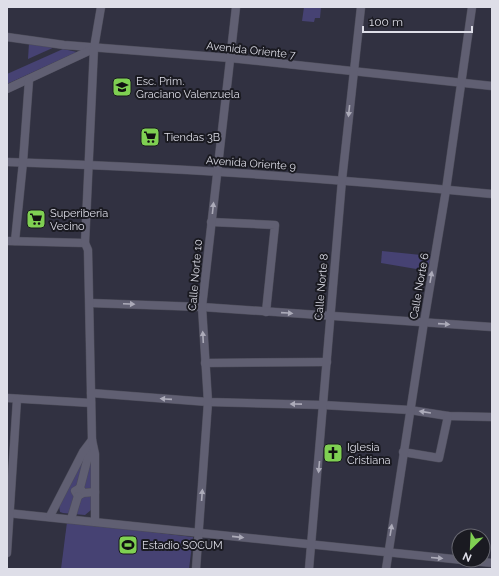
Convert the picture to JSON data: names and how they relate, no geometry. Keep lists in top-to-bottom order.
{
  "streets": {
    "street": [
      "Avenida Oriente 7",
      "Avenida Oriente 9",
      "Calle Norte 10",
      "Calle Norte 6",
      "Calle Norte 8"
    ]
  },
  "crossings": [
    ["Avenida Oriente 7", "Calle Norte 10"],
    ["Avenida Oriente 7", "Calle Norte 6"],
    ["Avenida Oriente 7", "Calle Norte 8"],
    ["Avenida Oriente 9", "Calle Norte 10"],
    ["Avenida Oriente 9", "Calle Norte 6"],
    ["Avenida Oriente 9", "Calle Norte 8"]
  ],
  "one_way": ["Calle Norte 10", "Calle Norte 6", "Calle Norte 8"],
  "places": {
    "school or university": ["Esc. Prim. Graciano Valenzuela"],
    "supermarket": ["Tiendas 3B", "Superiberia Vecino"],
    "church": ["Iglesia Cristiana"],
    "sports": ["Estadio SOCUM"]
  },
  "scale_bar": "100 m",
  "north": "bottom left"
}
